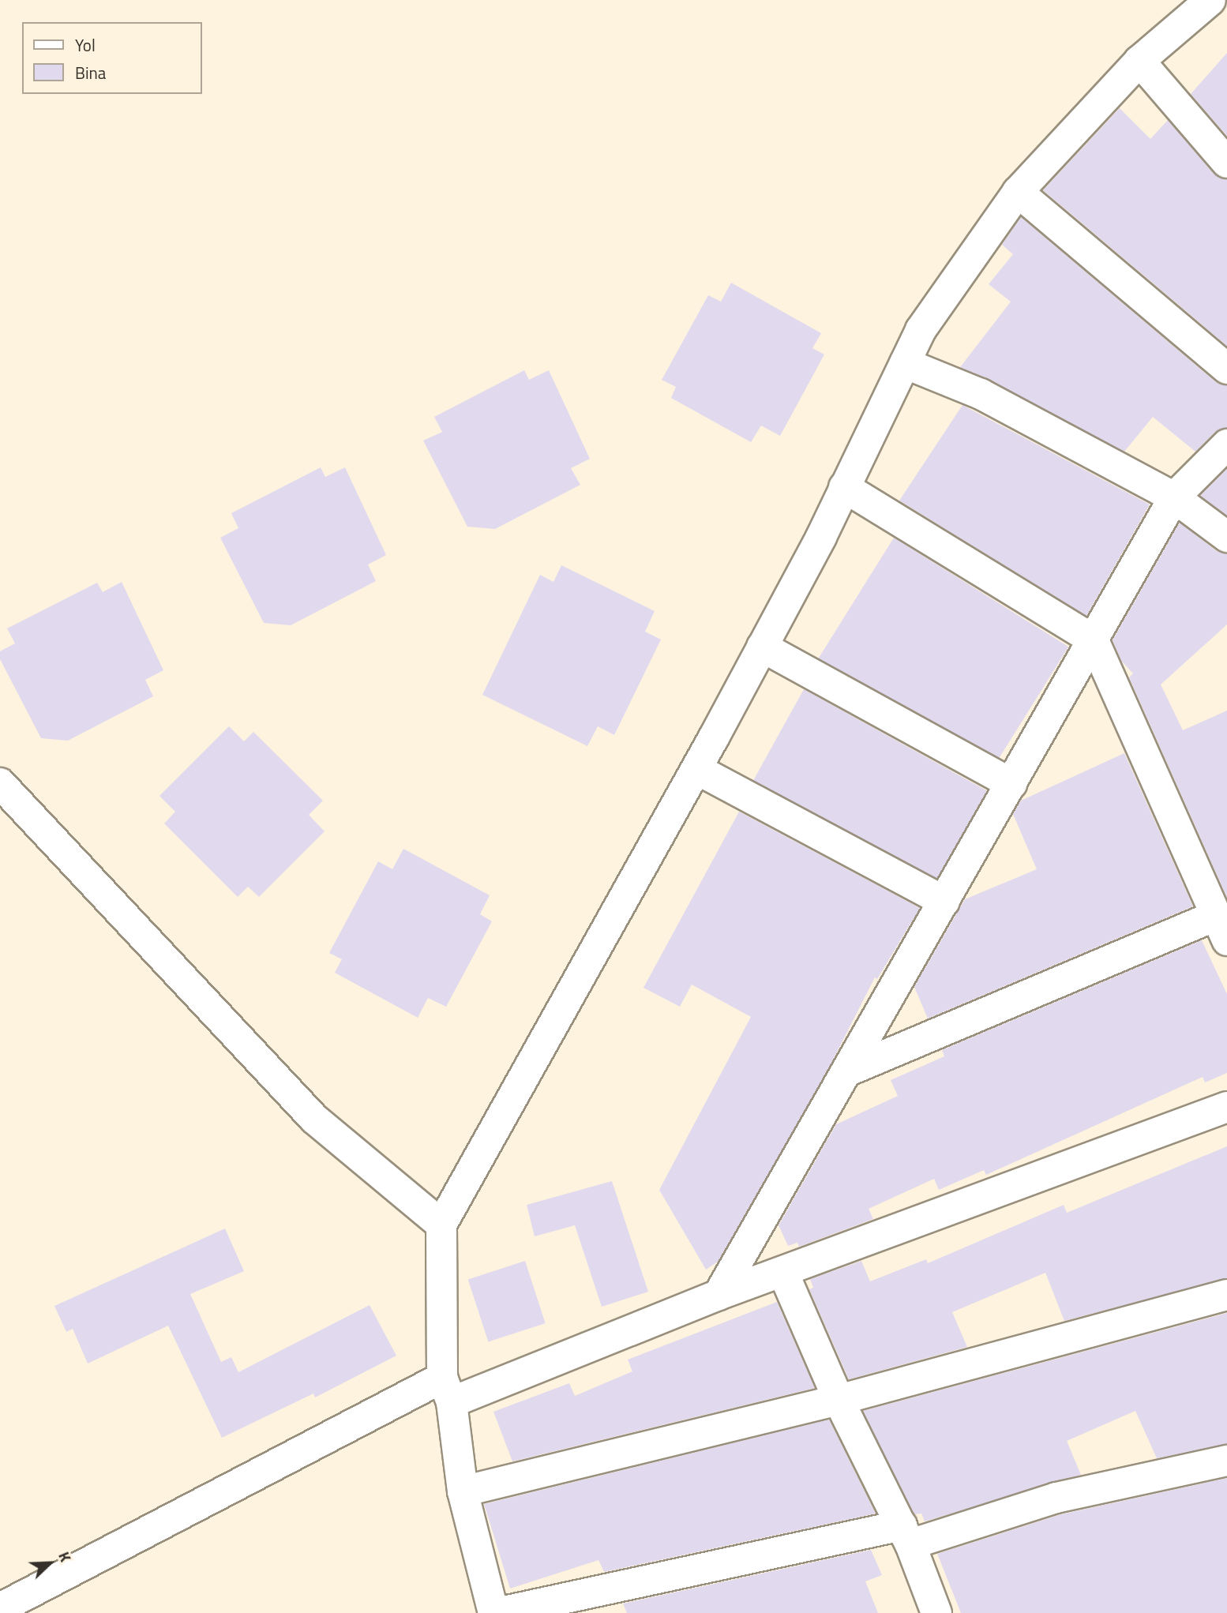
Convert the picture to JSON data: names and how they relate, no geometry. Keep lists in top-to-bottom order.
{
  "legend": ["Yol", "Bina"],
  "north": "top right"
}
